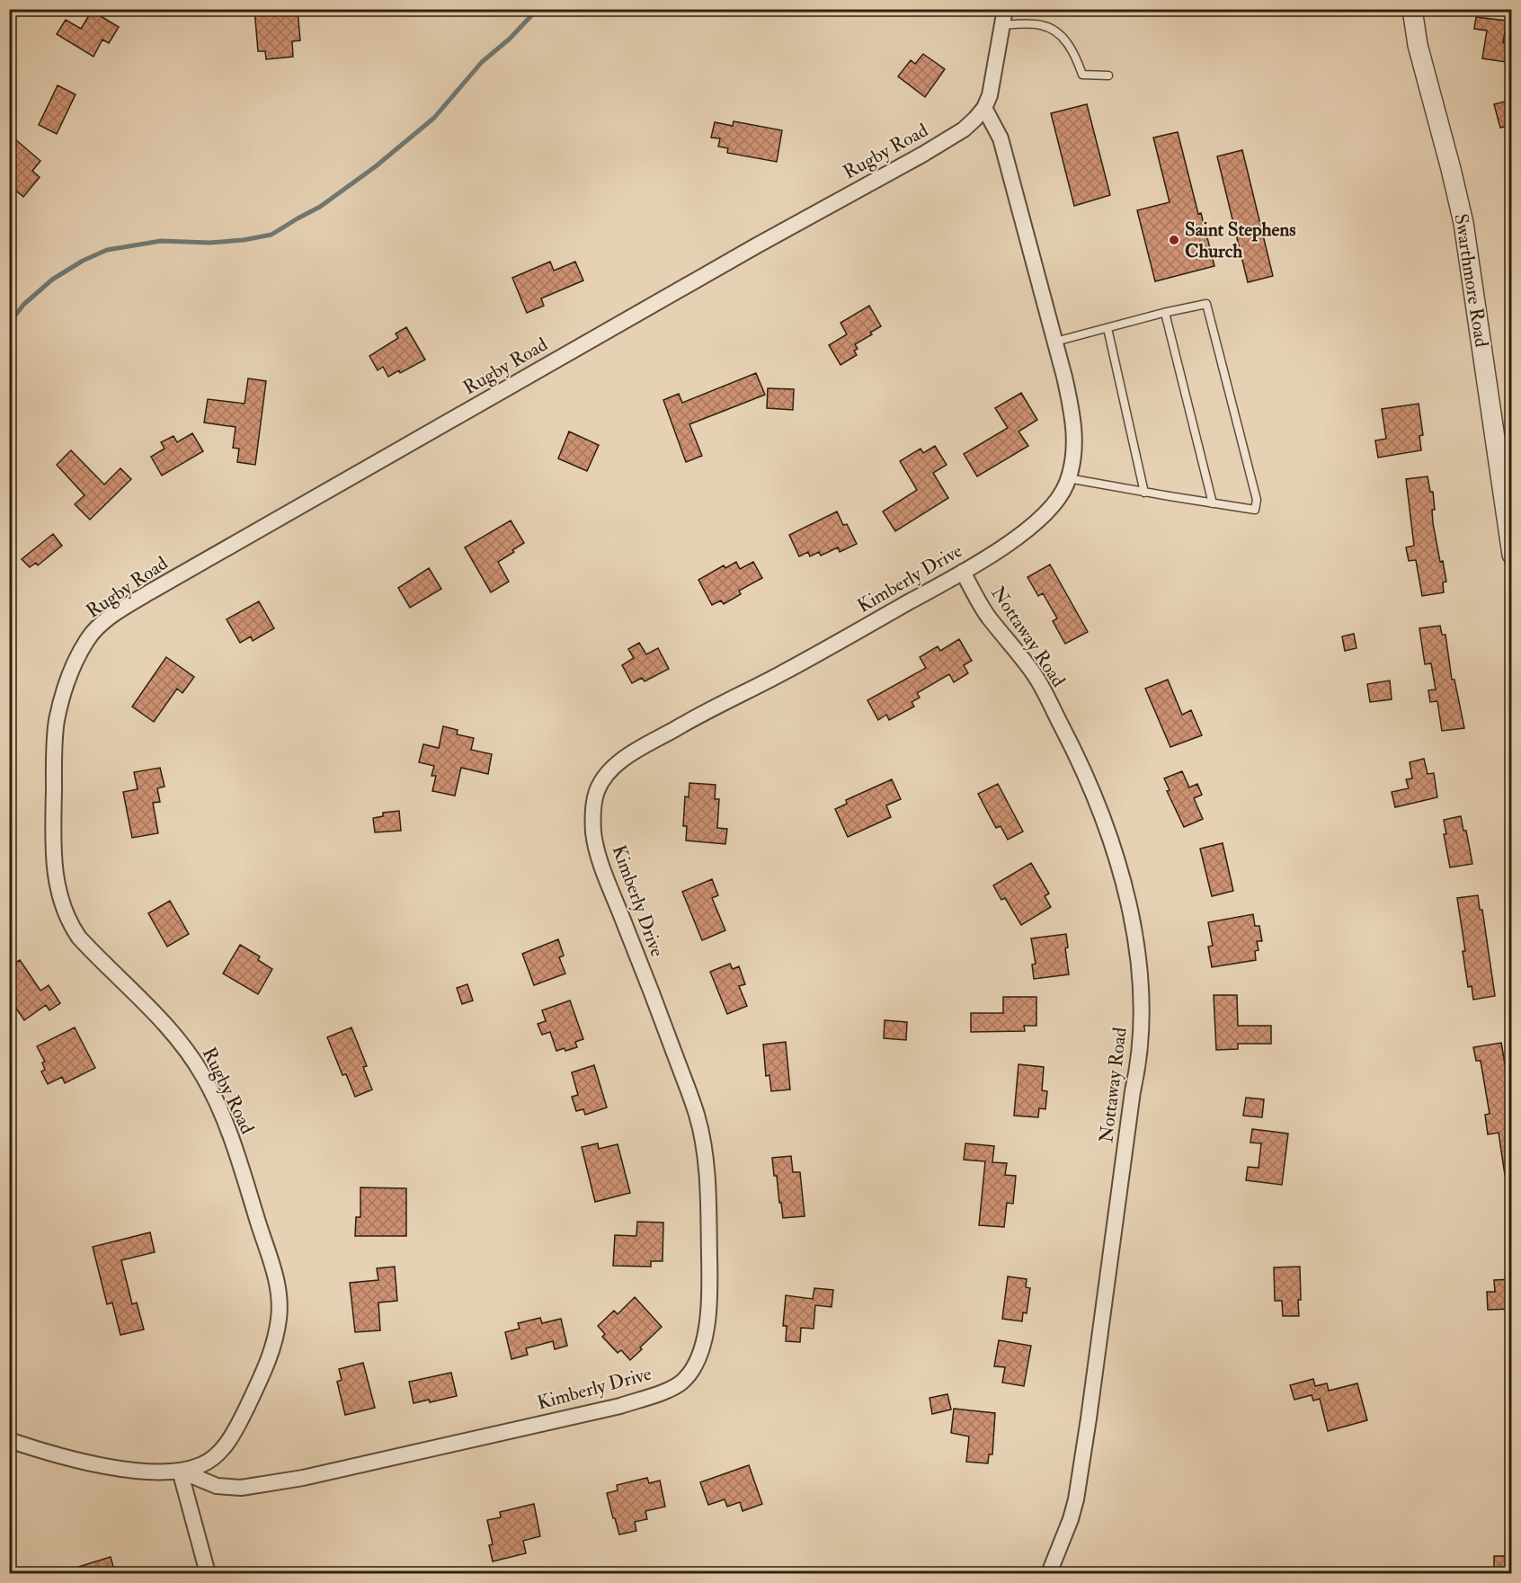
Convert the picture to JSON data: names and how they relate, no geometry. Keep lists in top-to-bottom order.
{
  "streets": {
    "street": [
      "Rugby Road",
      "Swarthmore Road",
      "Kimberly Drive",
      "Nottaway Road"
    ]
  },
  "crossings": [
    ["Rugby Road", "Kimberly Drive"],
    ["Kimberly Drive", "Nottaway Road"]
  ],
  "places": ["Saint Stephens Church"]
}
